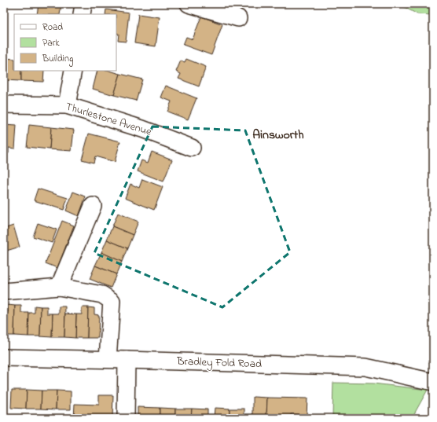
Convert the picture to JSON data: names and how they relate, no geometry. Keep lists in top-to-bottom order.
{
  "streets": {
    "street": ["Thurlestone Avenue", "Bradley Fold Road"]
  },
  "districts": ["Ainsworth"],
  "legend": ["Road", "Park", "Building"]
}
